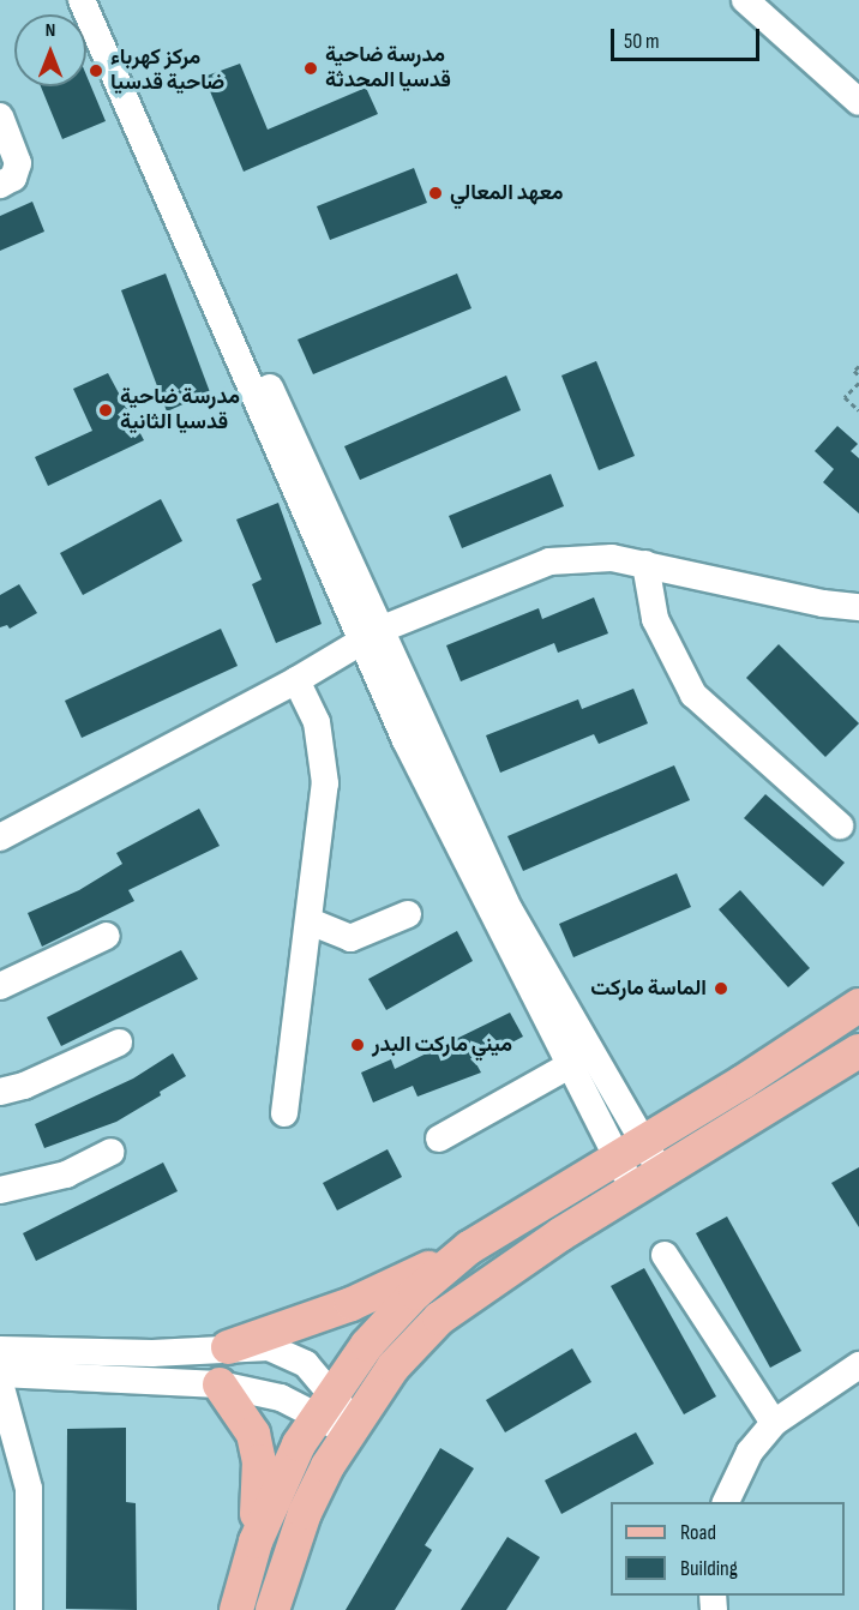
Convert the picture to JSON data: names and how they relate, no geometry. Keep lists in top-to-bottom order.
{
  "places": [
    "مدرسة ضاحية قدسيا المحدثة",
    "مركز كهرباء ضاحية قدسيا",
    "معهد المعالي",
    "مدرسة ضاحية قدسيا الثانية",
    "الماسة ماركت",
    "ميني ماركت البدر"
  ],
  "legend": ["Road", "Building"],
  "scale_bar": "50 m",
  "north": "top"
}
